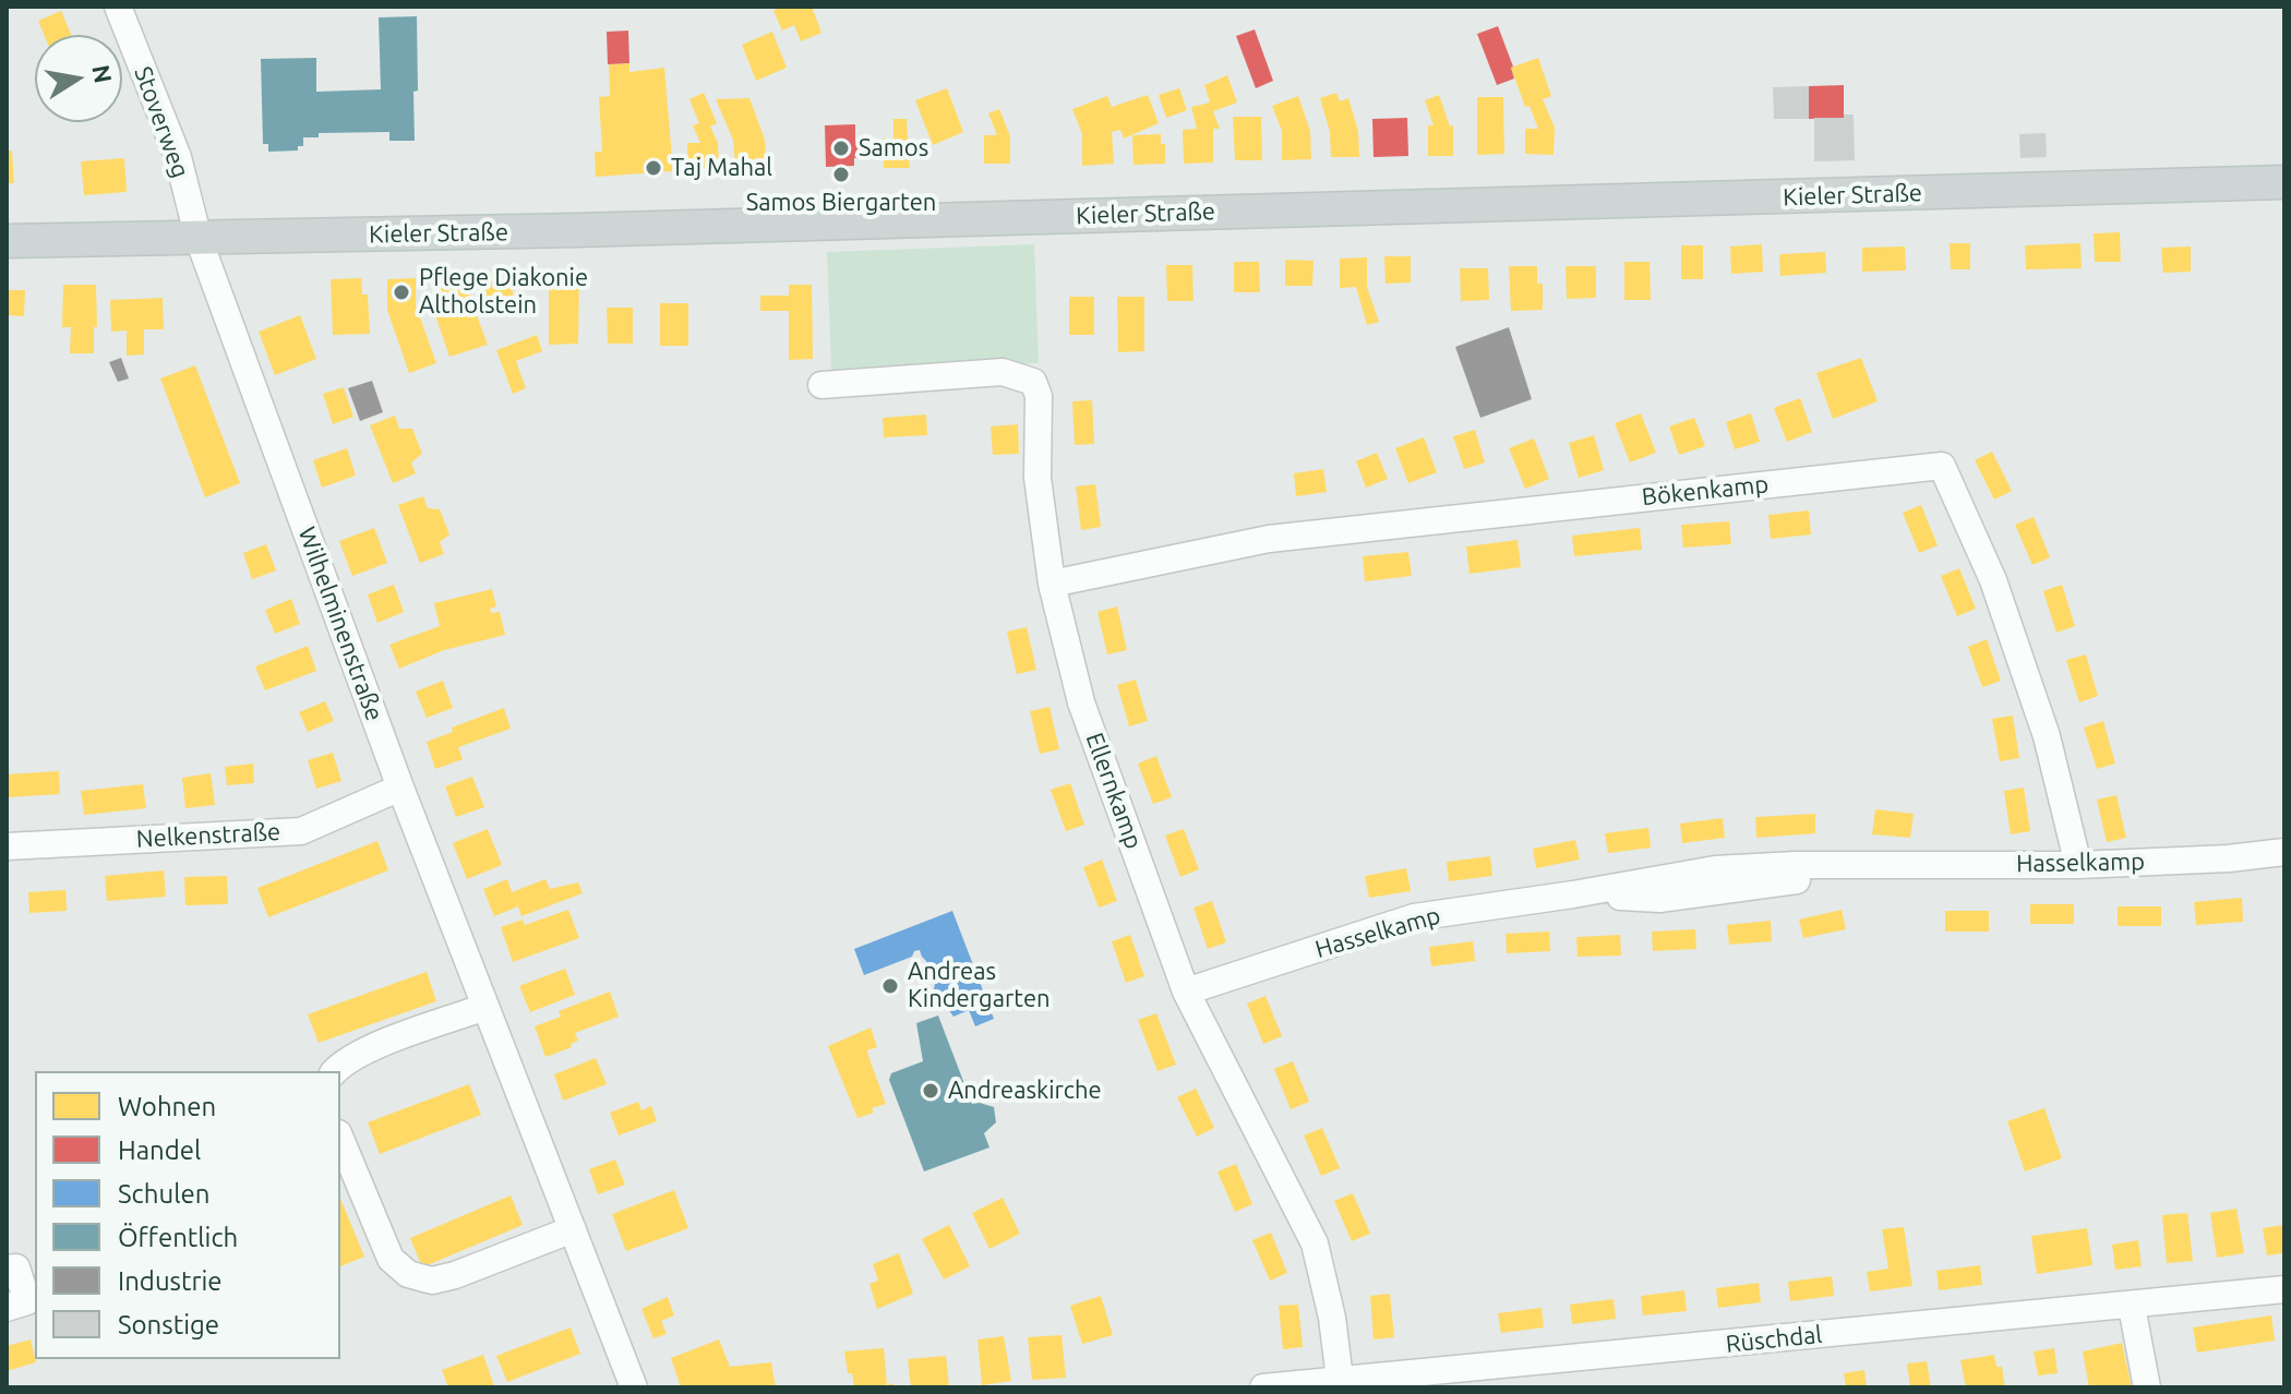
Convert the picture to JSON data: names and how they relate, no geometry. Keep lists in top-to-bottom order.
{
  "streets": {
    "main road": ["Kieler Straße"],
    "street": [
      "Stoverweg",
      "Bökenkamp",
      "Wilhelminenstraße",
      "Ellernkamp",
      "Nelkenstraße",
      "Hasselkamp",
      "Rüschdal"
    ]
  },
  "crossings": [
    ["Stoverweg", "Kieler Straße"],
    ["Stoverweg", "Wilhelminenstraße"],
    ["Kieler Straße", "Wilhelminenstraße"],
    ["Bökenkamp", "Ellernkamp"],
    ["Bökenkamp", "Hasselkamp"],
    ["Wilhelminenstraße", "Nelkenstraße"],
    ["Ellernkamp", "Hasselkamp"],
    ["Ellernkamp", "Rüschdal"]
  ],
  "places": [
    "Samos",
    "Taj Mahal",
    "Samos Biergarten",
    "Pflege Diakonie Altholstein",
    "Andreas Kindergarten",
    "Andreaskirche"
  ],
  "legend": [
    "Wohnen",
    "Handel",
    "Schulen",
    "Öffentlich",
    "Industrie",
    "Sonstige"
  ],
  "north": "right"
}
